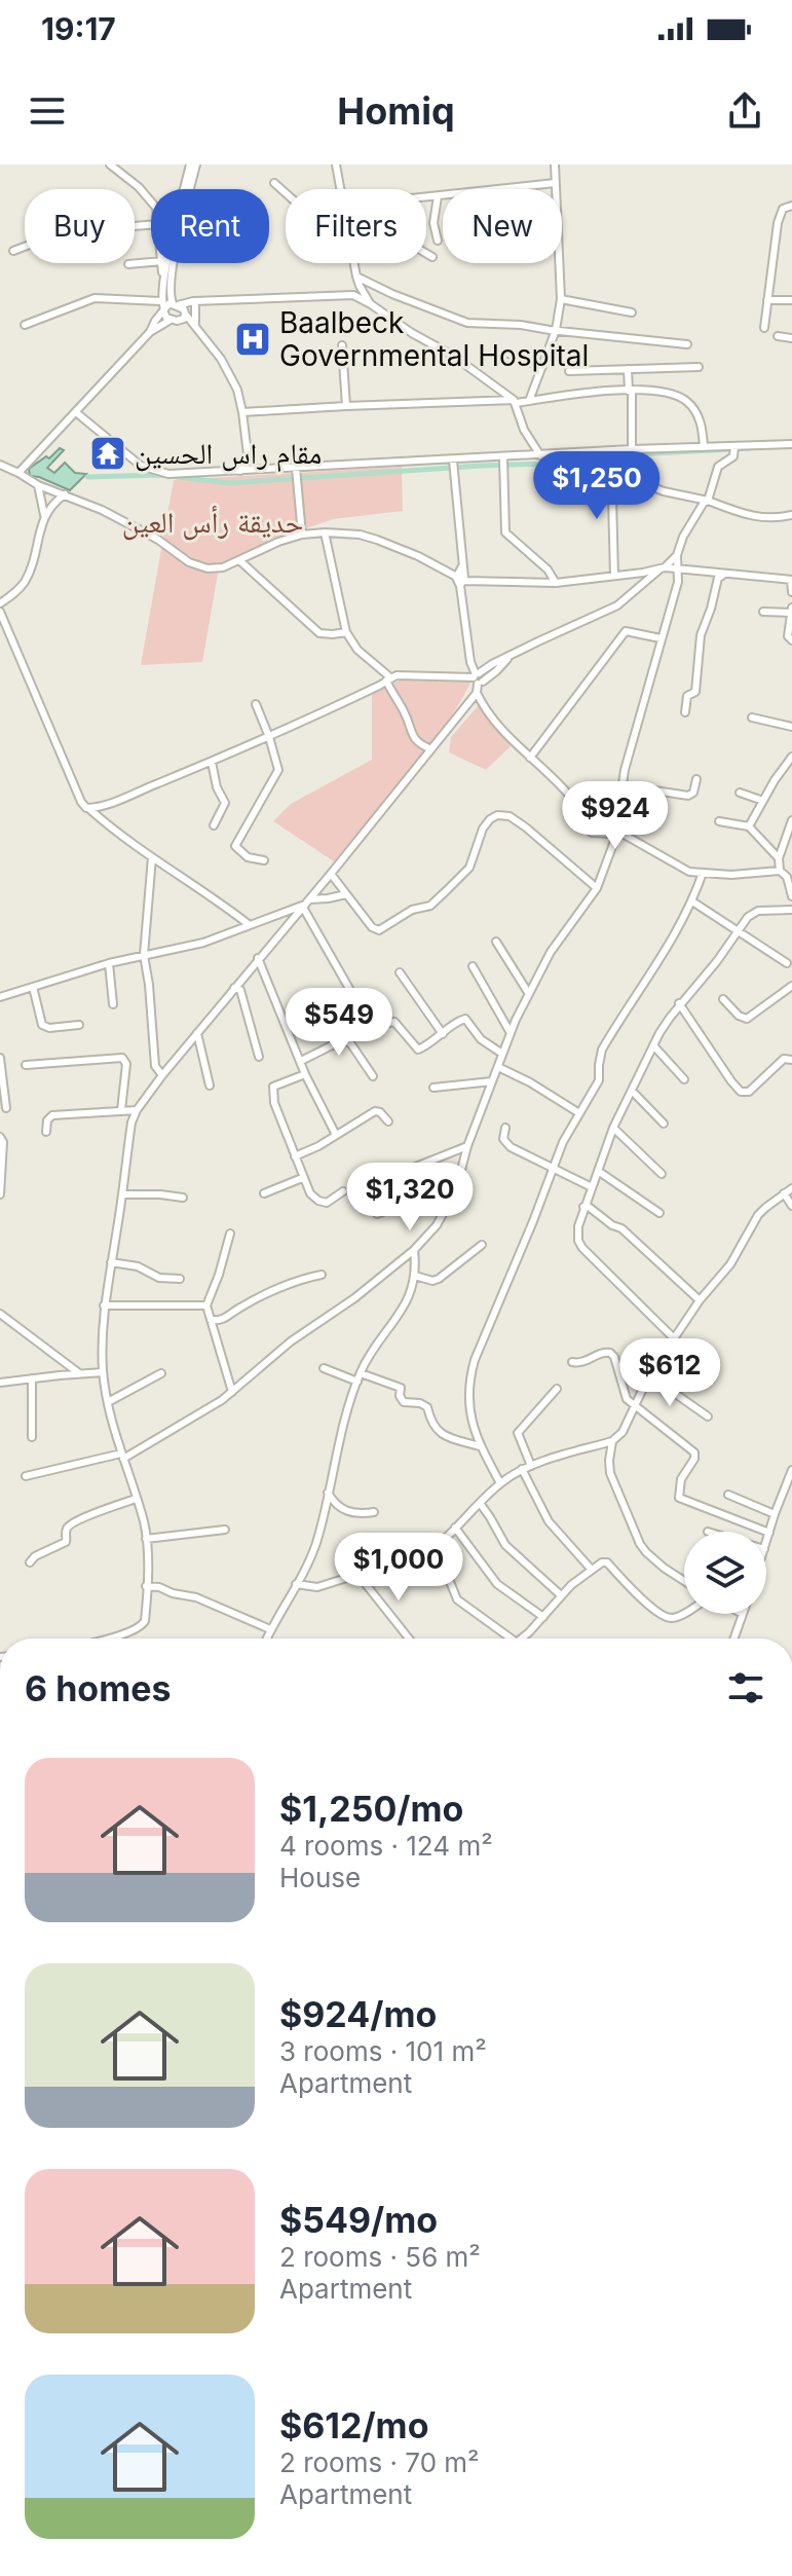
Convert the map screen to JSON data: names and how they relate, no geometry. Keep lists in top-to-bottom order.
{
  "parks": ["حديقة رأس العين"],
  "places": {
    "hospital": ["Baalbeck Governmental Hospital"],
    "temple": ["مقام راس الحسين"]
  },
  "page": {
    "status": "19:17",
    "header": "Homiq",
    "chip": [
      "Buy",
      "Rent",
      "Filters",
      "New"
    ],
    "price": [
      "$1,250",
      "$924",
      "$549",
      "$1,320",
      "$612",
      "$1,000"
    ],
    "heading": "6 homes",
    "list": [
      {
        "name": "$1,250/mo",
        "note": "4 rooms · 124 m² · House"
      },
      {
        "name": "$924/mo",
        "note": "3 rooms · 101 m² · Apartment"
      },
      {
        "name": "$549/mo",
        "note": "2 rooms · 56 m² · Apartment"
      },
      {
        "name": "$612/mo",
        "note": "2 rooms · 70 m² · Apartment"
      }
    ]
  }
}
